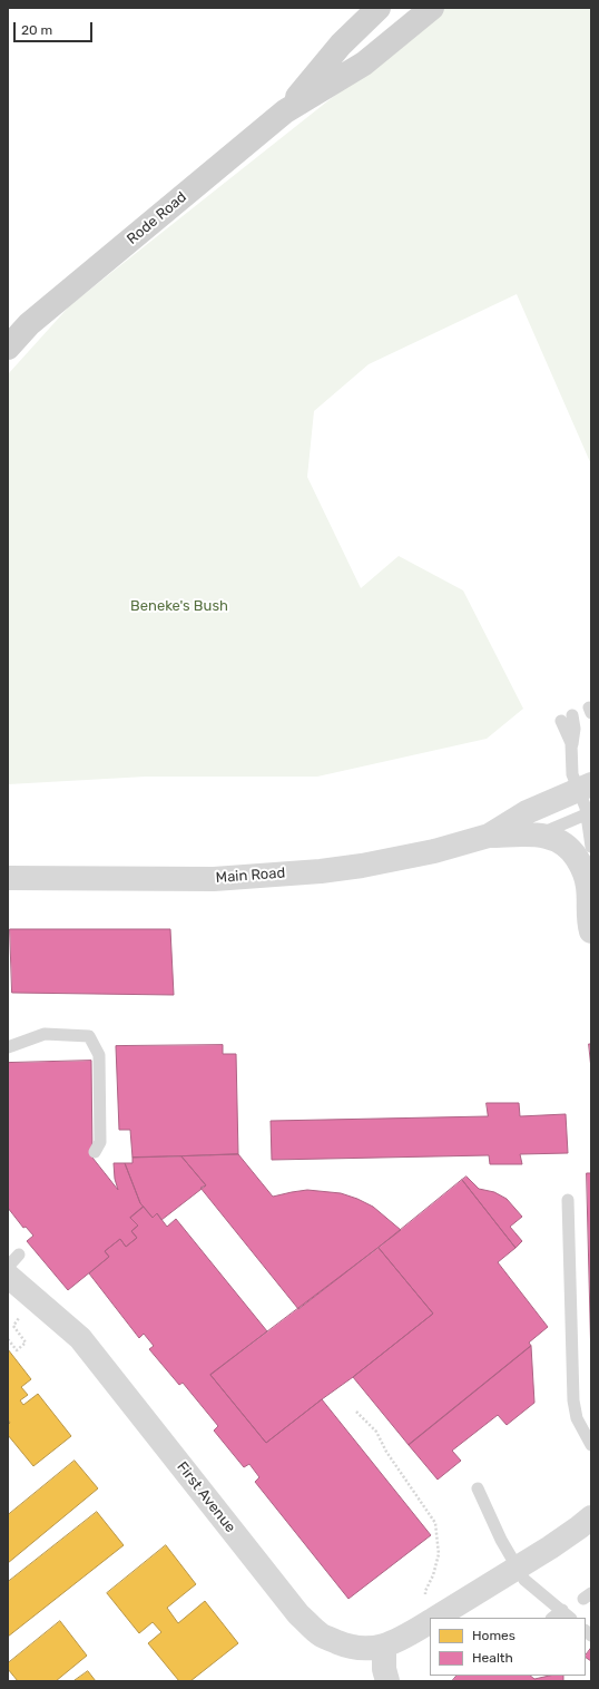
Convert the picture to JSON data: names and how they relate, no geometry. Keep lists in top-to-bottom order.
{
  "streets": {
    "main road": ["Rode Road"],
    "street": ["Main Road", "First Avenue"]
  },
  "parks": ["Beneke's Bush"],
  "legend": ["Homes", "Health"],
  "scale_bar": "20 m"
}
